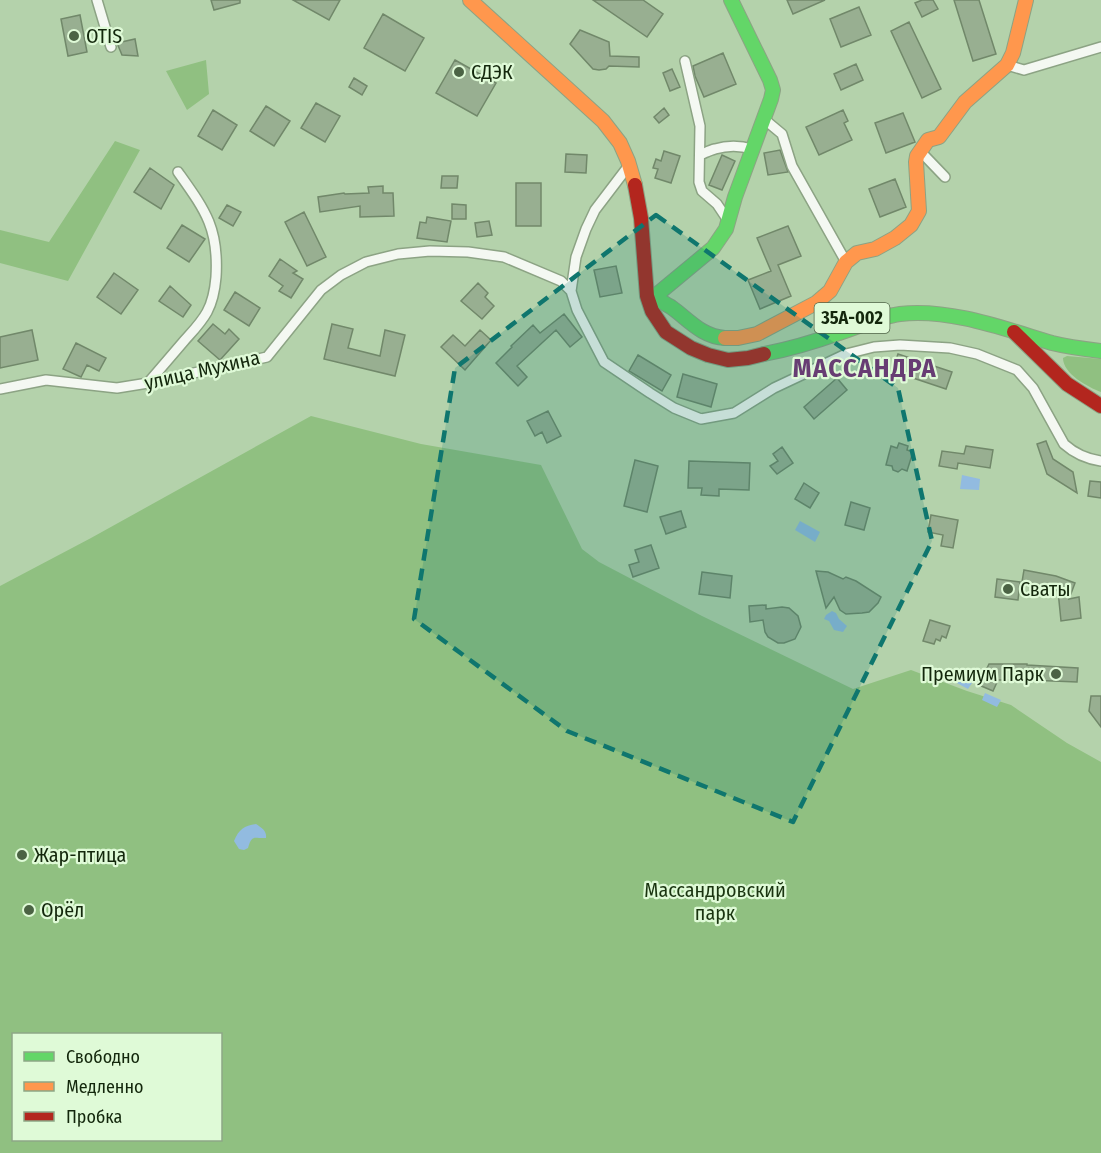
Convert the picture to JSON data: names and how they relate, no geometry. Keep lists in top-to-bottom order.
{
  "streets": {
    "main road": ["35А-002"],
    "street": ["улица Мухина"]
  },
  "districts": ["МАССАНДРА"],
  "parks": ["Массандровский парк"],
  "places": [
    "OTIS",
    "СДЭК",
    "Сваты",
    "Премиум Парк",
    "Жар-птица",
    "Орёл"
  ],
  "legend": ["Свободно", "Медленно", "Пробка"]
}
